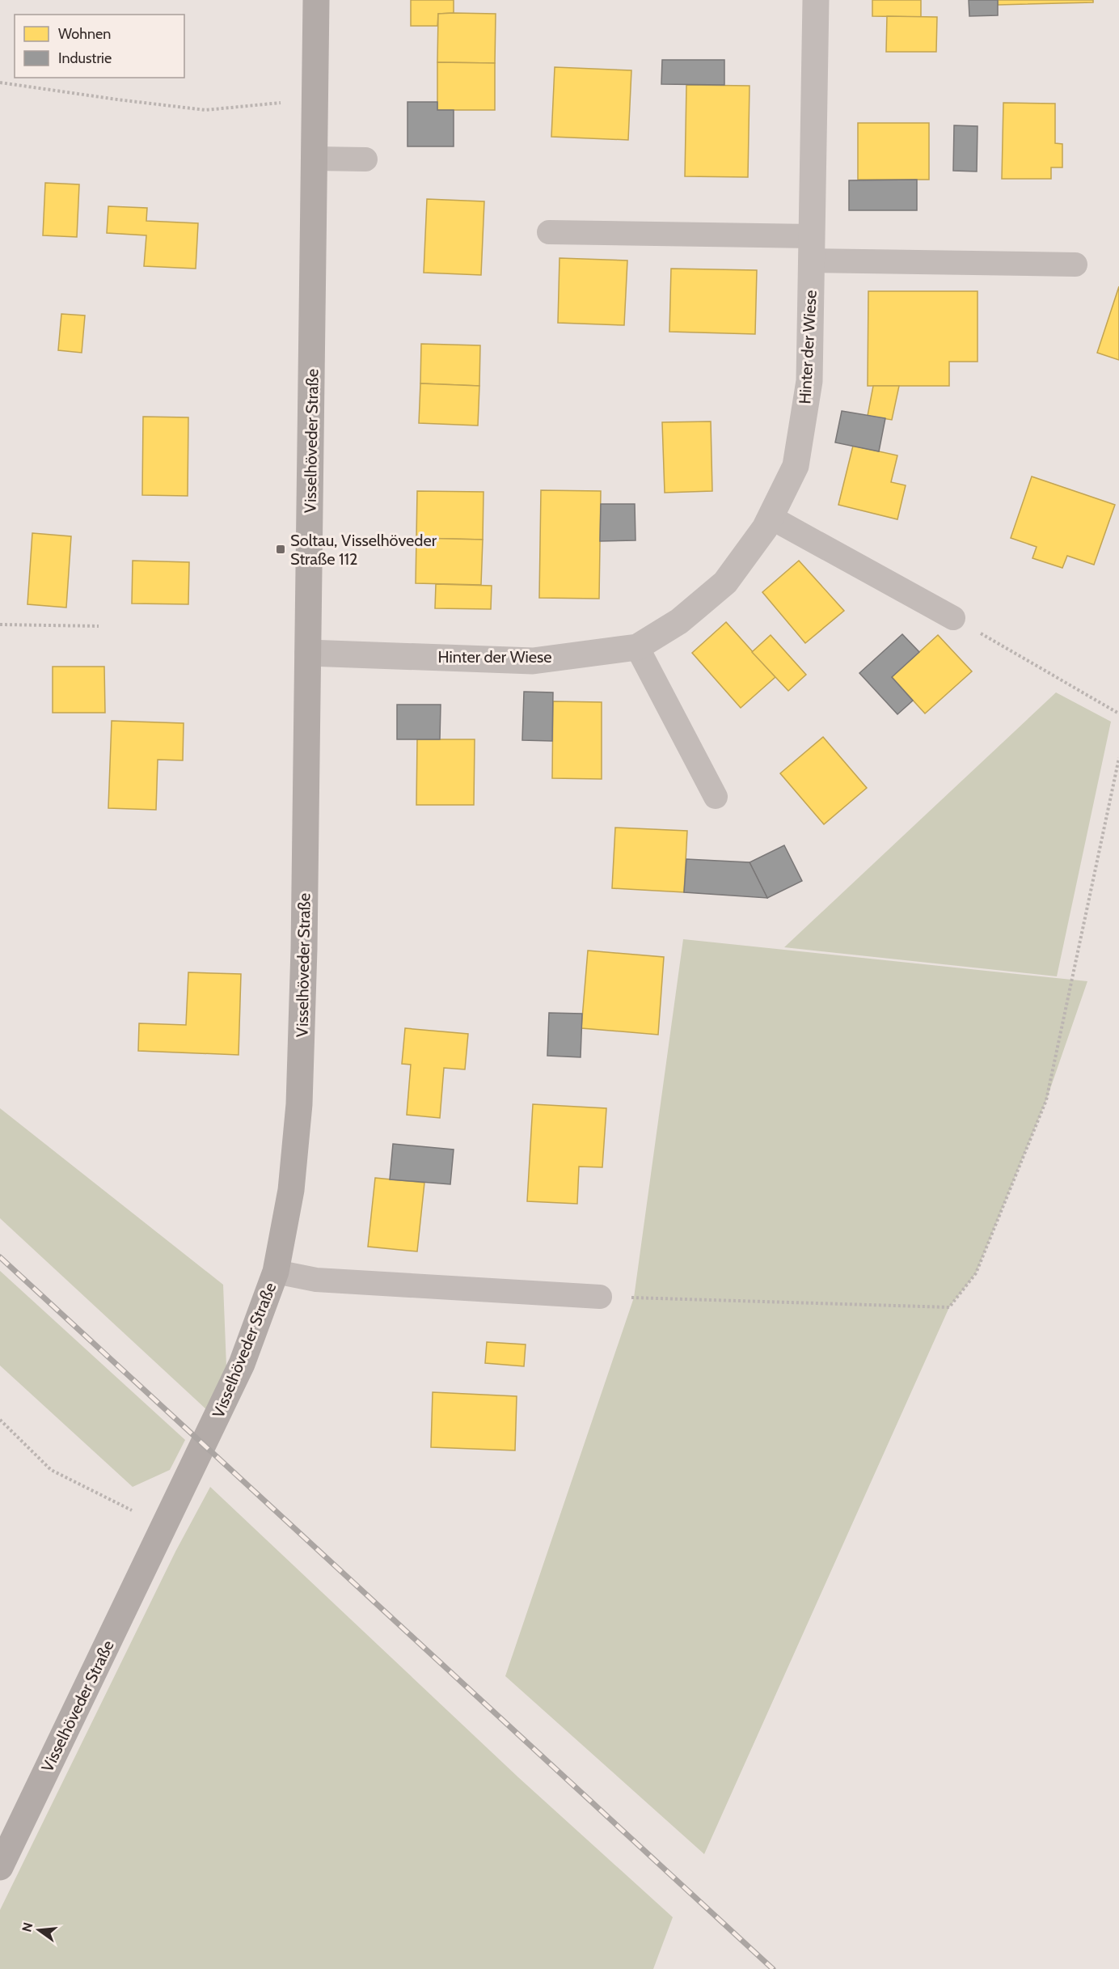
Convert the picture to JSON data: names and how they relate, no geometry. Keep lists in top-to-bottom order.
{
  "streets": {
    "street": ["Hinter der Wiese", "Visselhöveder Straße"]
  },
  "crossings": [
    ["Hinter der Wiese", "Visselhöveder Straße"]
  ],
  "places": {
    "transit": ["Soltau, Visselhöveder Straße 112"]
  },
  "legend": ["Wohnen", "Industrie"],
  "north": "left"
}
